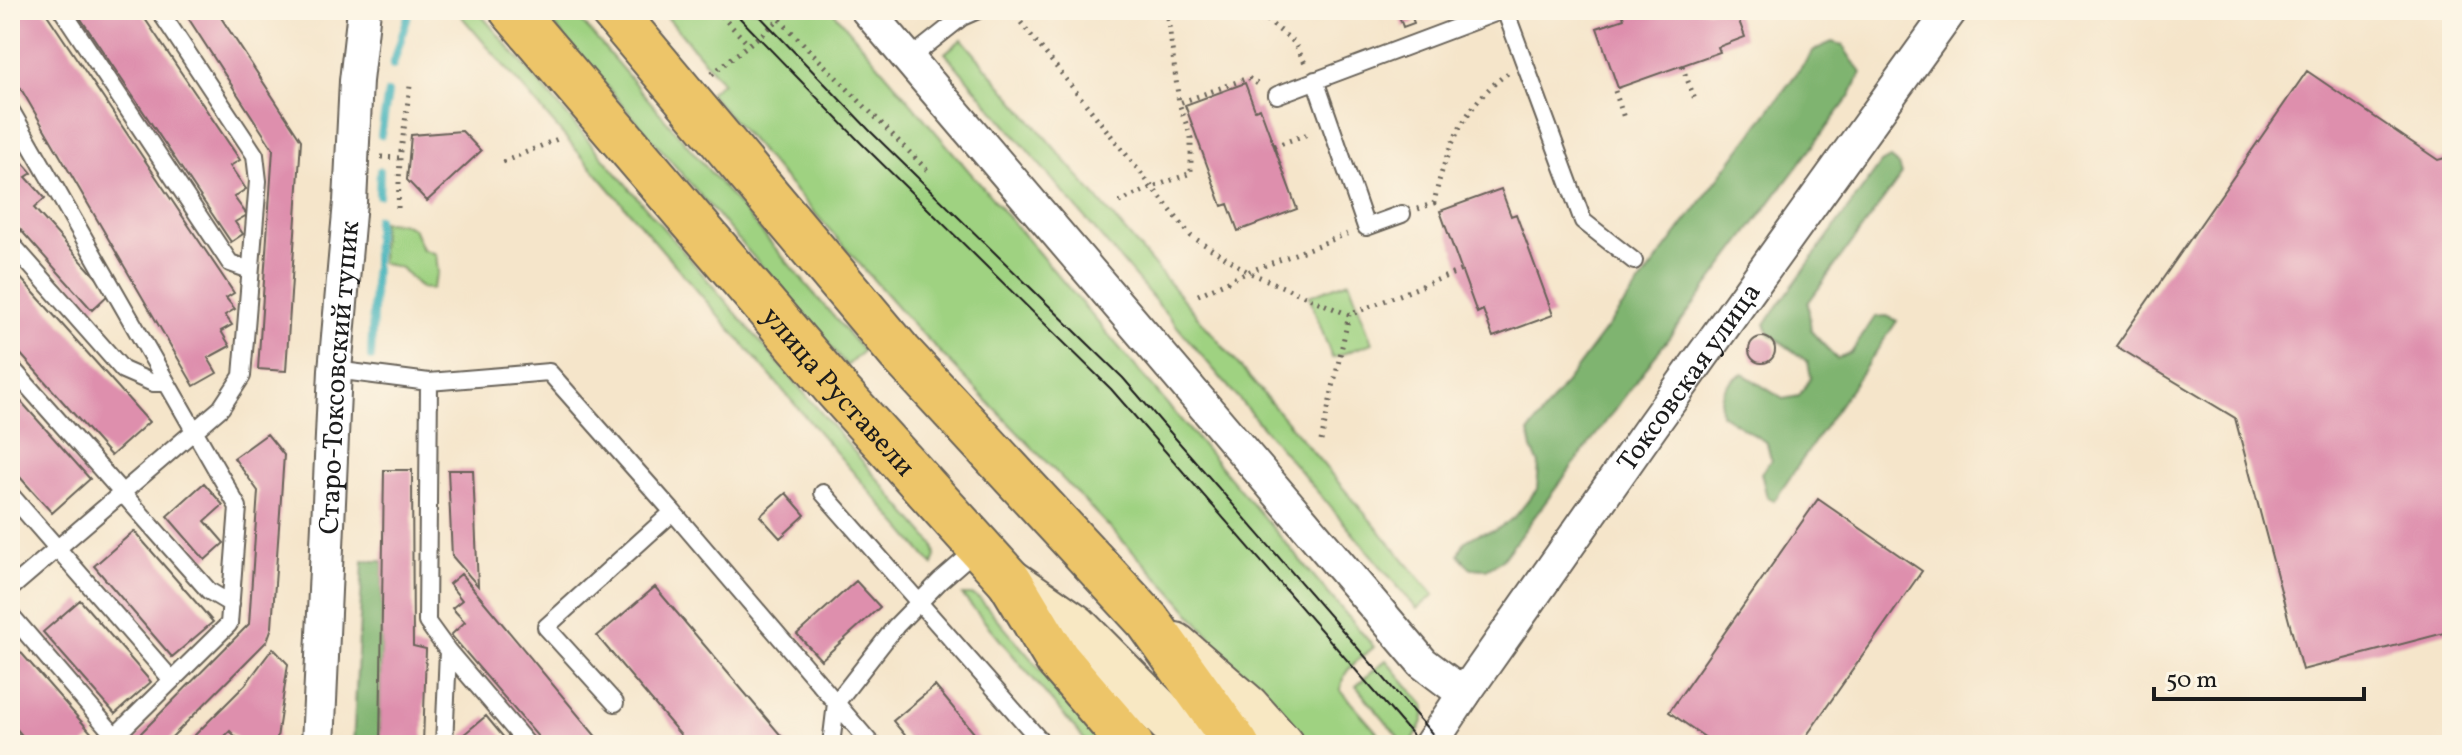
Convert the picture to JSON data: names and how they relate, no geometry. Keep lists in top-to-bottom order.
{
  "streets": {
    "main road": ["улица Руставели"],
    "street": ["Токсовская улица", "Старо-Токсовский тупик"]
  },
  "scale_bar": "50 m"
}
